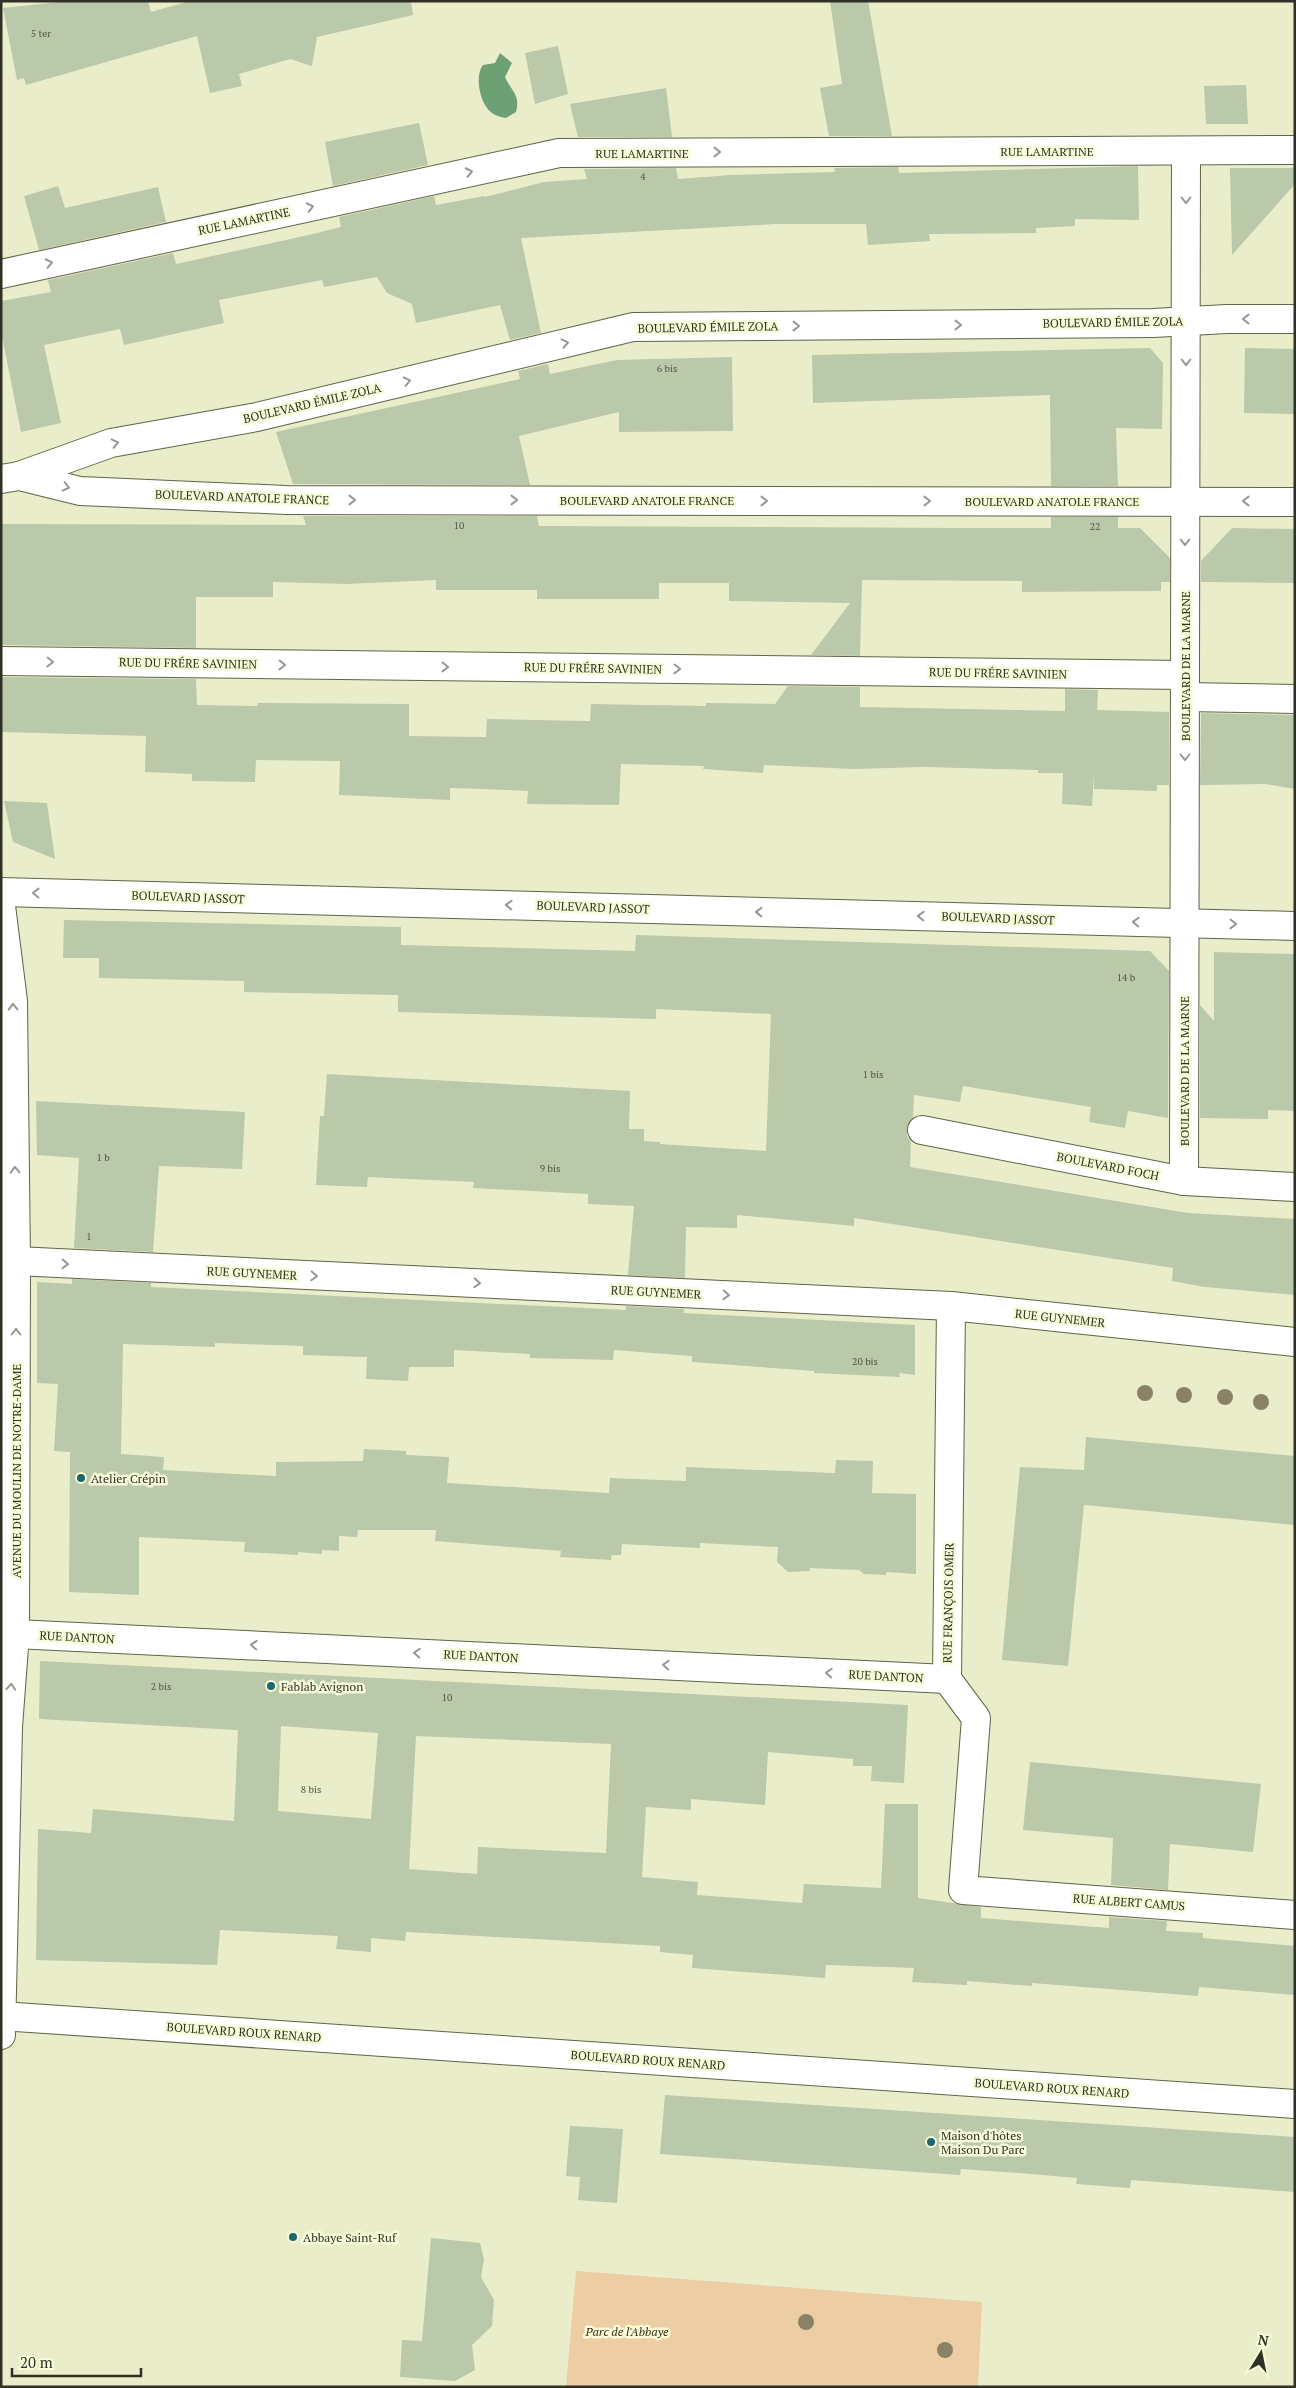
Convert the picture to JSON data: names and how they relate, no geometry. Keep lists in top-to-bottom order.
{
  "streets": {
    "street": [
      "RUE LAMARTINE",
      "BOULEVARD ÉMILE ZOLA",
      "BOULEVARD ANATOLE FRANCE",
      "RUE DU FRÉRE SAVINIEN",
      "BOULEVARD DE LA MARNE",
      "BOULEVARD JASSOT",
      "BOULEVARD FOCH",
      "RUE GUYNEMER",
      "AVENUE DU MOULIN DE NOTRE-DAME",
      "RUE FRANÇOIS OMER",
      "RUE DANTON",
      "RUE ALBERT CAMUS",
      "BOULEVARD ROUX RENARD"
    ]
  },
  "crossings": [
    ["RUE LAMARTINE", "BOULEVARD DE LA MARNE"],
    ["BOULEVARD ÉMILE ZOLA", "BOULEVARD ANATOLE FRANCE"],
    ["BOULEVARD ÉMILE ZOLA", "BOULEVARD DE LA MARNE"],
    ["BOULEVARD ANATOLE FRANCE", "BOULEVARD DE LA MARNE"],
    ["RUE DU FRÉRE SAVINIEN", "BOULEVARD DE LA MARNE"],
    ["BOULEVARD DE LA MARNE", "BOULEVARD JASSOT"],
    ["BOULEVARD DE LA MARNE", "BOULEVARD FOCH"],
    ["RUE GUYNEMER", "AVENUE DU MOULIN DE NOTRE-DAME"],
    ["RUE GUYNEMER", "RUE FRANÇOIS OMER"],
    ["AVENUE DU MOULIN DE NOTRE-DAME", "RUE DANTON"],
    ["AVENUE DU MOULIN DE NOTRE-DAME", "BOULEVARD ROUX RENARD"],
    ["RUE FRANÇOIS OMER", "RUE DANTON"],
    ["RUE FRANÇOIS OMER", "RUE ALBERT CAMUS"]
  ],
  "one_way": [
    "RUE LAMARTINE",
    "BOULEVARD ÉMILE ZOLA",
    "BOULEVARD ANATOLE FRANCE",
    "RUE DU FRÉRE SAVINIEN",
    "BOULEVARD DE LA MARNE",
    "BOULEVARD JASSOT",
    "RUE GUYNEMER",
    "AVENUE DU MOULIN DE NOTRE-DAME",
    "RUE DANTON"
  ],
  "parks": ["Parc de l'Abbaye"],
  "places": [
    "Atelier Crépin",
    "Fablab Avignon",
    "Maison d'hôtes Maison Du Parc",
    "Abbaye Saint-Ruf"
  ],
  "house_numbers": [
    "5 ter",
    "4",
    "6 bis",
    "10",
    "22",
    "14 b",
    "1 bis",
    "1 b",
    "9 bis",
    "1",
    "20 bis",
    "2 bis",
    "10",
    "8 bis"
  ],
  "scale_bar": "20 m",
  "north": "top"
}
